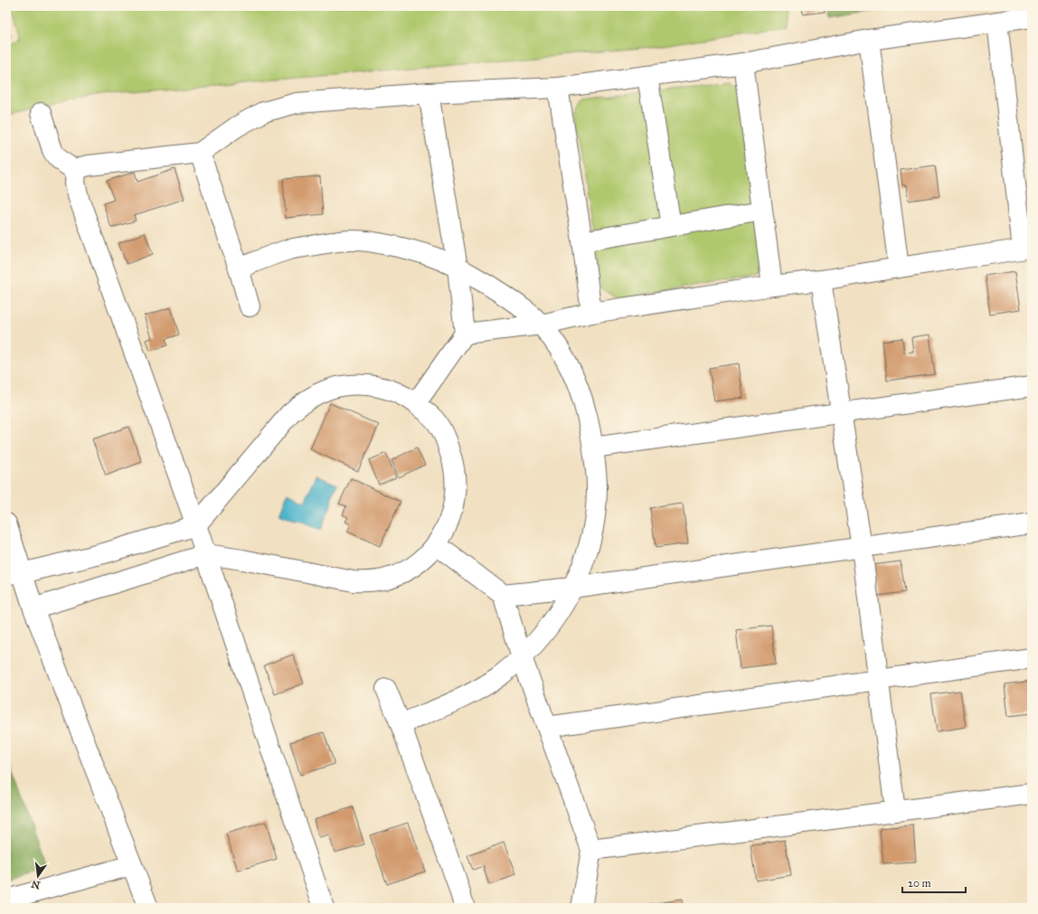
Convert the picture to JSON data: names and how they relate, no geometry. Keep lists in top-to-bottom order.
{
  "scale_bar": "20 m",
  "north": "bottom"
}
